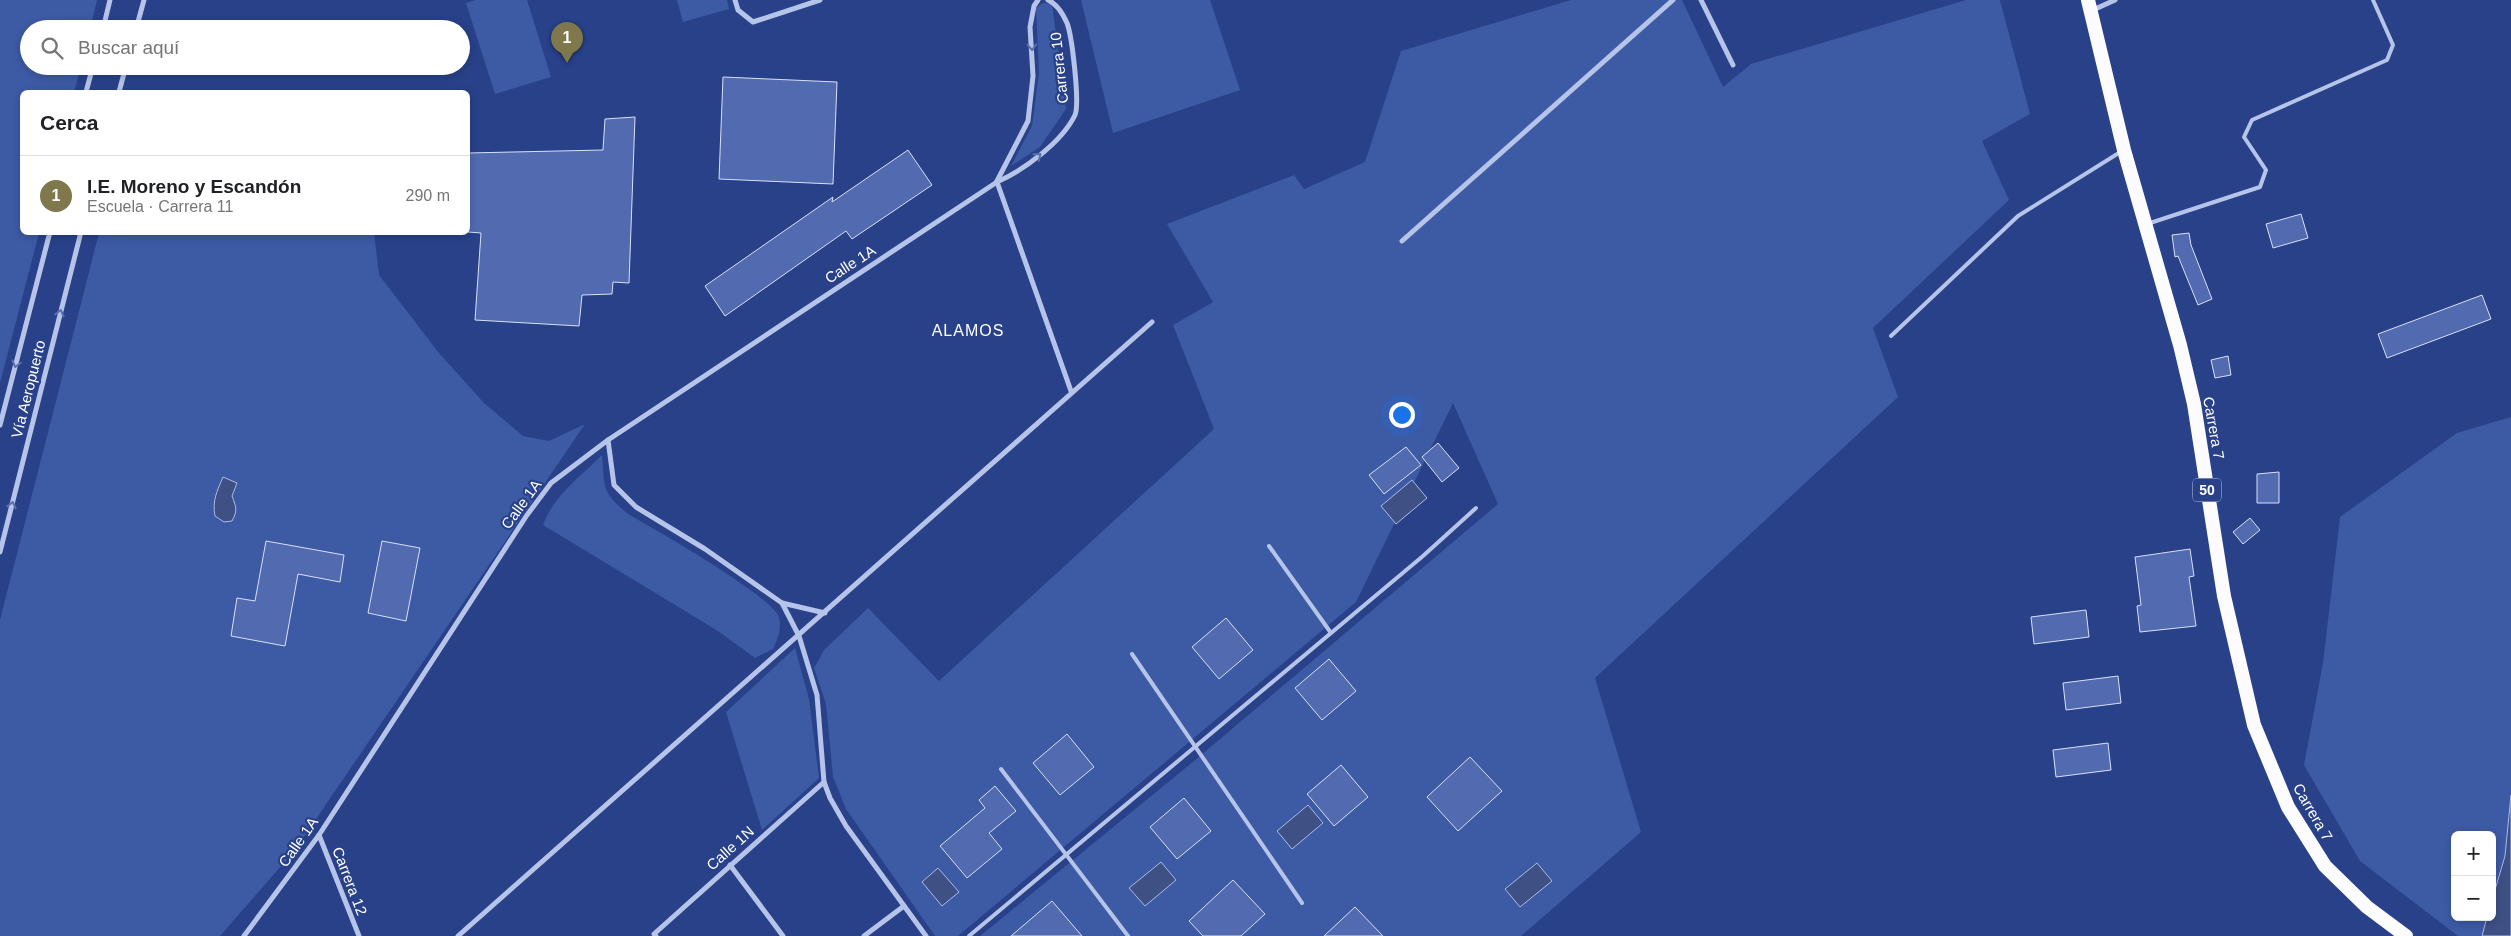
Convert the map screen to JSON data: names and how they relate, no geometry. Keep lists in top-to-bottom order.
{
  "streets": {
    "highway": ["Carrera 7", "50"],
    "street": [
      "Carrera 10",
      "Calle 1A",
      "Vía Aeropuerto",
      "Calle 1N",
      "Carrera 12"
    ]
  },
  "crossings": [
    ["Carrera 10", "Calle 1A"],
    ["Calle 1A", "Carrera 12"]
  ],
  "districts": ["ALAMOS"],
  "page": {
    "search": "Buscar aquí",
    "pins": "1",
    "heading": "Cerca",
    "list": [
      {
        "mark": "1",
        "name": "I.E. Moreno y Escandón",
        "note": "Escuela · Carrera 11",
        "value": "290 m"
      }
    ],
    "map_buttons": ["+", "−"]
  }
}
